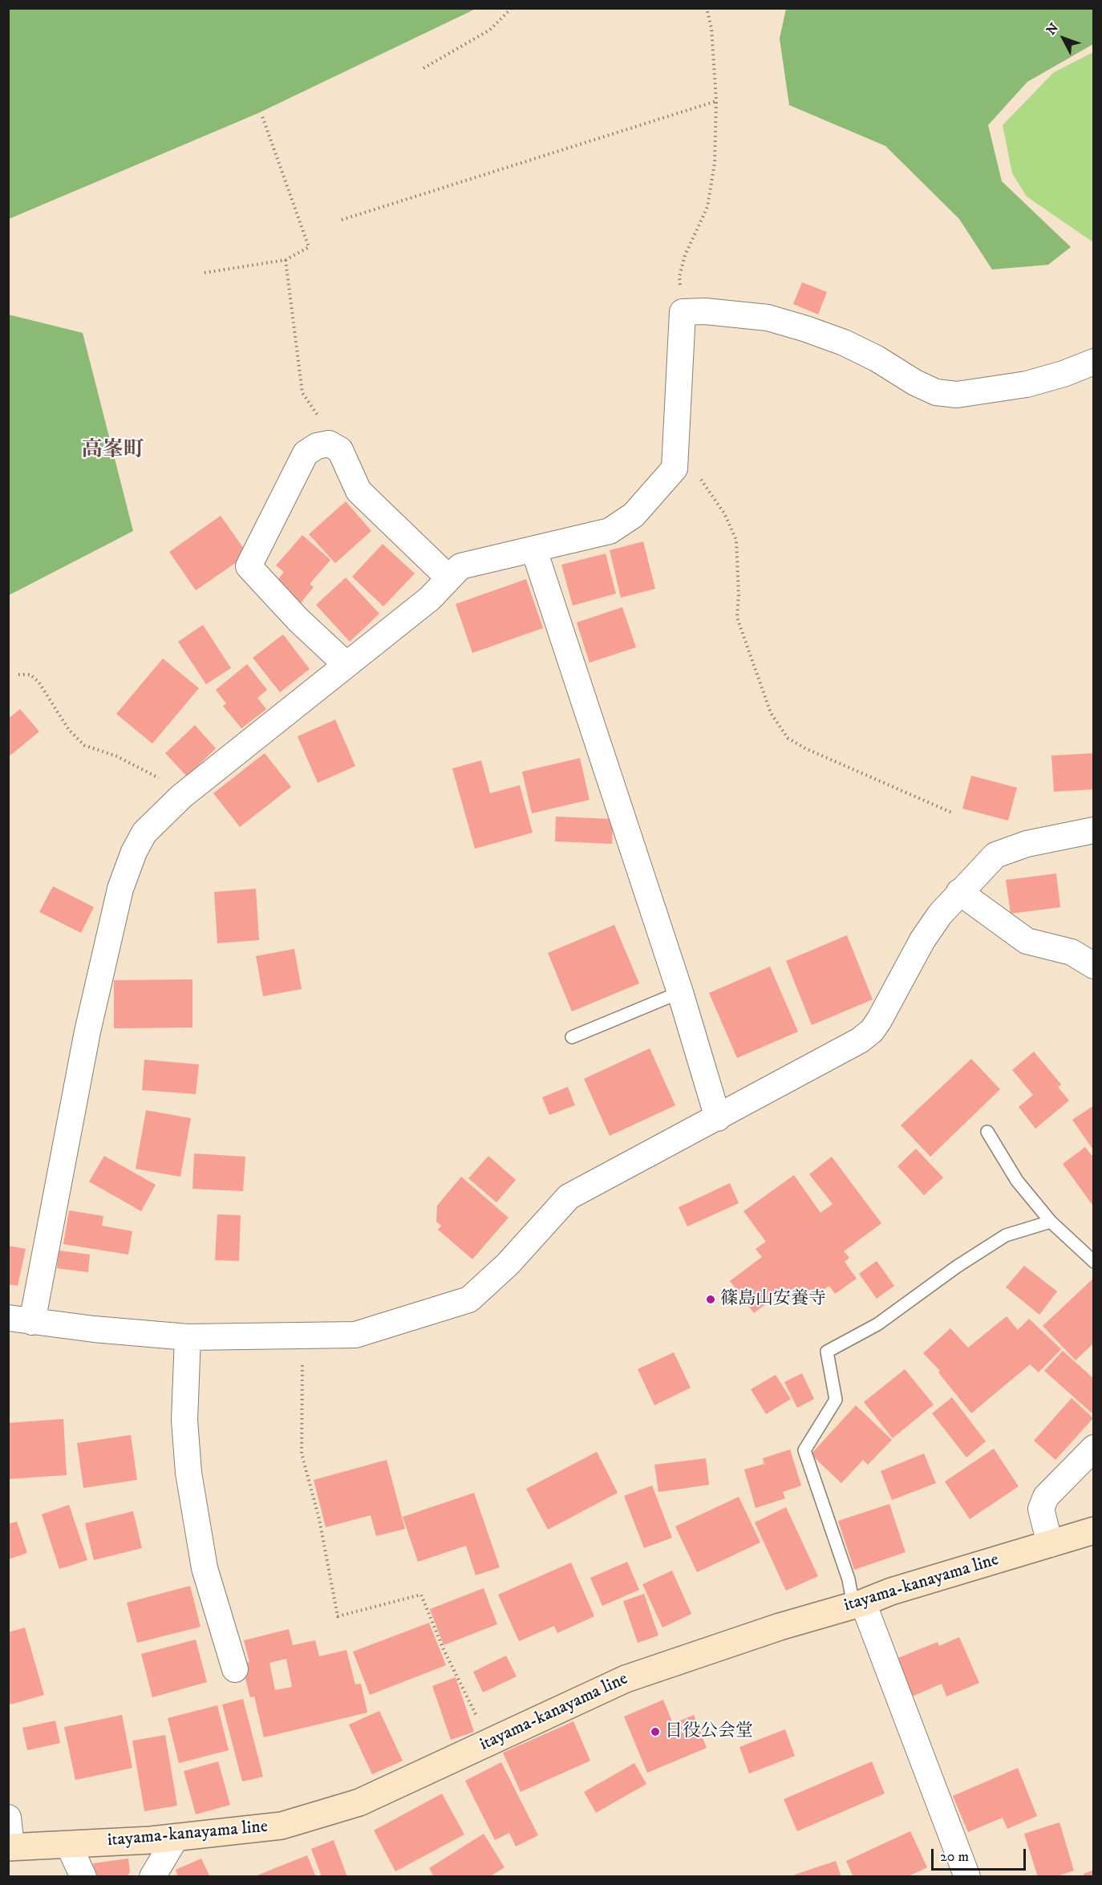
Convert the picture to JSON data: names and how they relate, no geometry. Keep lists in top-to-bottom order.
{
  "streets": {
    "main road": ["itayama-kanayama line"]
  },
  "districts": ["高峯町"],
  "places": ["篠島山安養寺", "日役公会堂"],
  "scale_bar": "20 m",
  "north": "top left"
}
